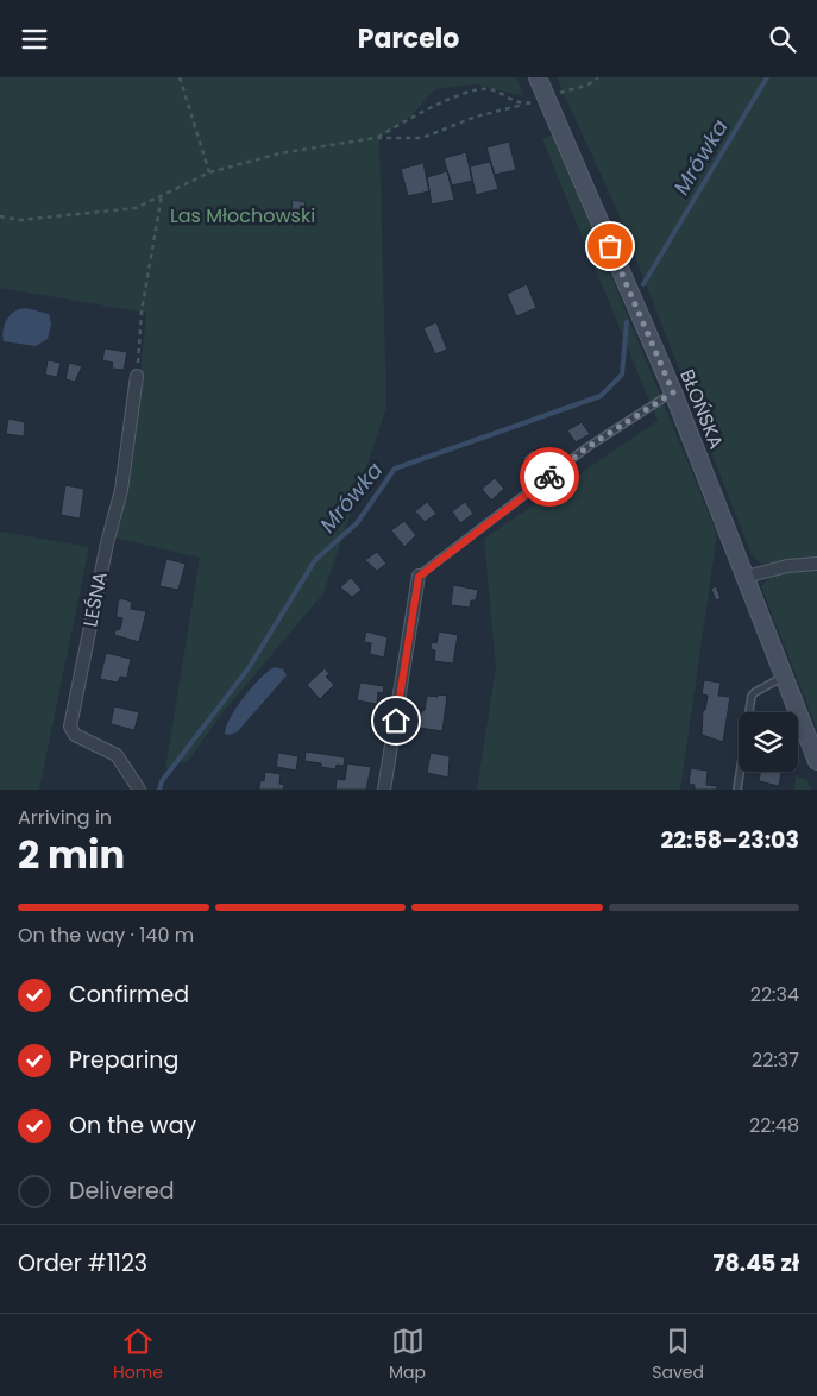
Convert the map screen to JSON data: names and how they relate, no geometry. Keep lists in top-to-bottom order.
{
  "streets": {
    "main road": ["BŁOŃSKA"],
    "street": ["LEŚNA"]
  },
  "water": ["Mrówka"],
  "parks": ["Las Młochowski"],
  "page": {
    "header": "Parcelo",
    "heading": ["2 min", "Arriving in", "22:58–23:03"],
    "panel": ["Order #1123", "78.45 zł"],
    "bar": "On the way · 140 m",
    "list": [
      ["Confirmed", "22:34"],
      ["Preparing", "22:37"],
      ["On the way", "22:48"],
      "Delivered"
    ],
    "tabs": ["Home", "Map", "Saved"]
  }
}
